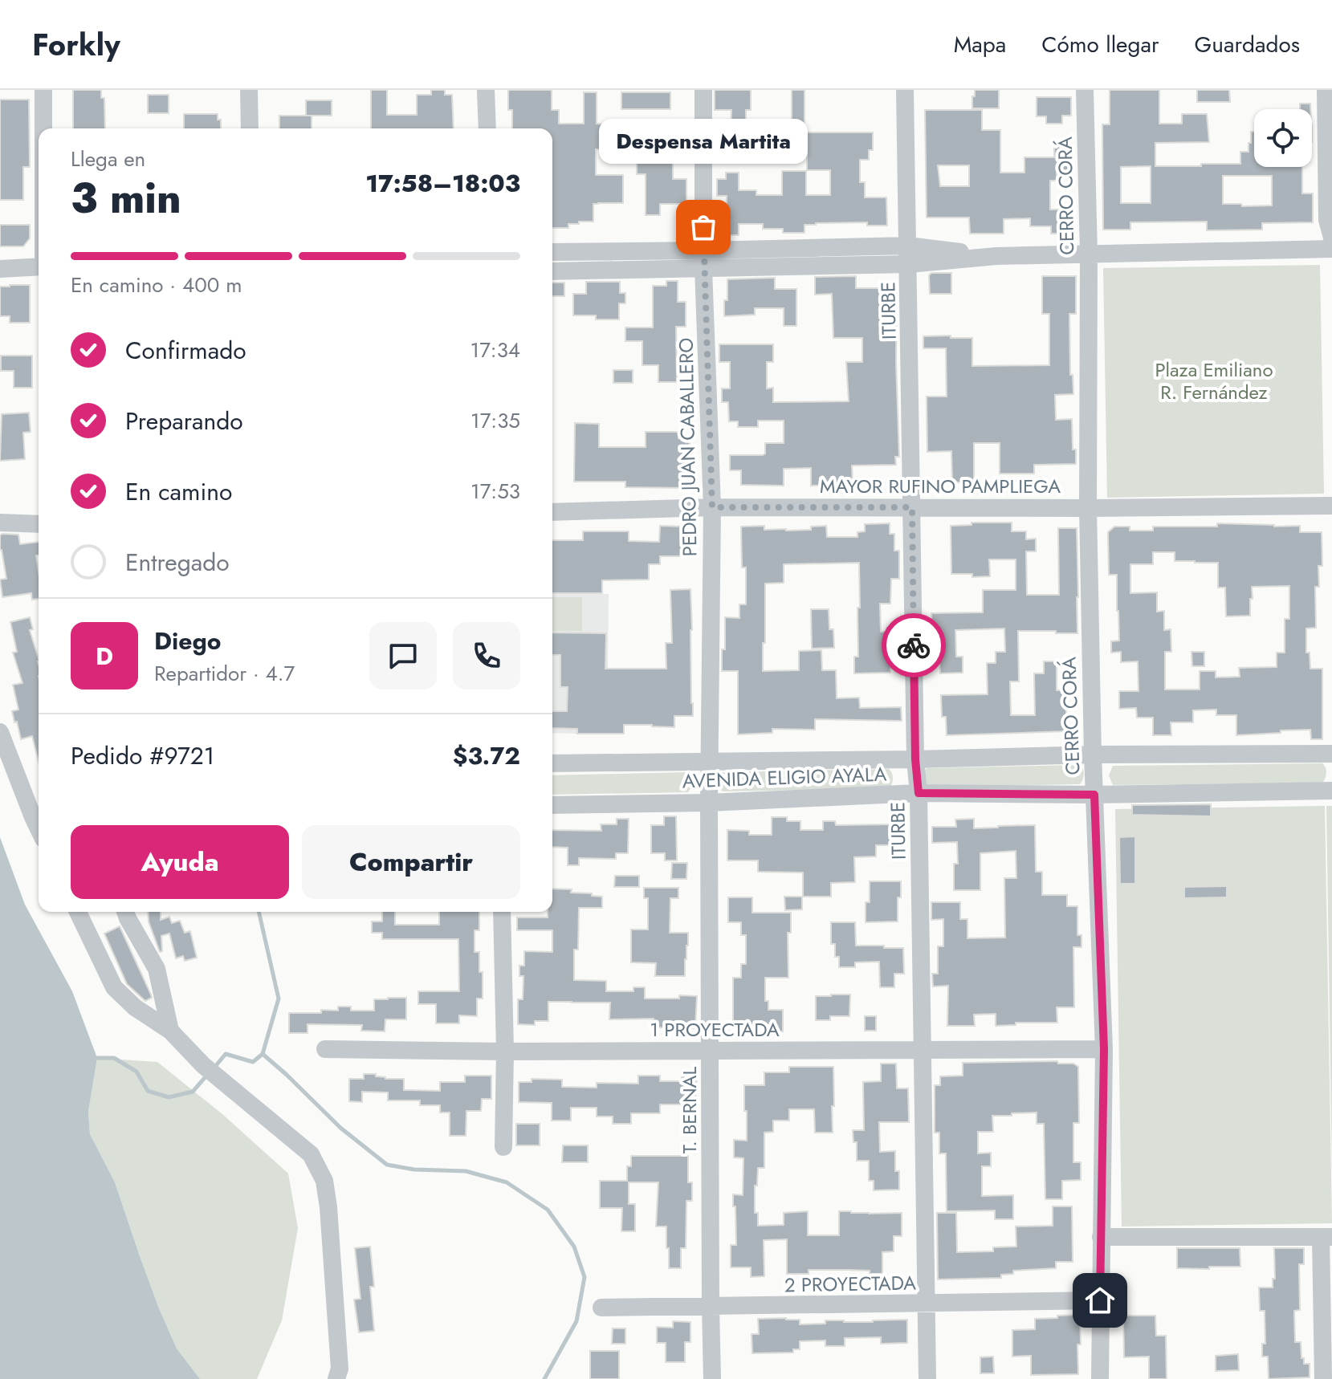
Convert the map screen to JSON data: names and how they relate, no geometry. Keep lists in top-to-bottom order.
{
  "streets": {
    "street": [
      "CERRO CORÁ",
      "ITURBE",
      "PEDRO JUAN CABALLERO",
      "MAYOR RUFINO PAMPLIEGA",
      "AVENIDA ELIGIO AYALA",
      "1 PROYECTADA",
      "T. BERNAL",
      "2 PROYECTADA"
    ]
  },
  "crossings": [
    ["CERRO CORÁ", "MAYOR RUFINO PAMPLIEGA"],
    ["CERRO CORÁ", "AVENIDA ELIGIO AYALA"],
    ["CERRO CORÁ", "1 PROYECTADA"],
    ["CERRO CORÁ", "2 PROYECTADA"],
    ["ITURBE", "MAYOR RUFINO PAMPLIEGA"],
    ["ITURBE", "AVENIDA ELIGIO AYALA"],
    ["ITURBE", "1 PROYECTADA"],
    ["ITURBE", "2 PROYECTADA"],
    ["PEDRO JUAN CABALLERO", "MAYOR RUFINO PAMPLIEGA"],
    ["PEDRO JUAN CABALLERO", "AVENIDA ELIGIO AYALA"],
    ["PEDRO JUAN CABALLERO", "T. BERNAL"],
    ["AVENIDA ELIGIO AYALA", "T. BERNAL"],
    ["1 PROYECTADA", "T. BERNAL"],
    ["T. BERNAL", "2 PROYECTADA"]
  ],
  "parks": ["Plaza Emiliano R. Fernández"],
  "places": ["Despensa Martita"],
  "page": {
    "header": "Forkly",
    "nav": ["Mapa", "Cómo llegar", "Guardados"],
    "bubble": "Despensa Martita",
    "heading": ["3 min", "Llega en", "17:58–18:03"],
    "panel": [
      "Diego",
      "Repartidor · 4.7",
      "Pedido #9721",
      "$3.72"
    ],
    "bar": "En camino · 400 m",
    "list": [
      ["Confirmado", "17:34"],
      ["Preparando", "17:35"],
      ["En camino", "17:53"],
      "Entregado"
    ],
    "round": "D",
    "buttons": ["Ayuda", "Compartir"]
  }
}
